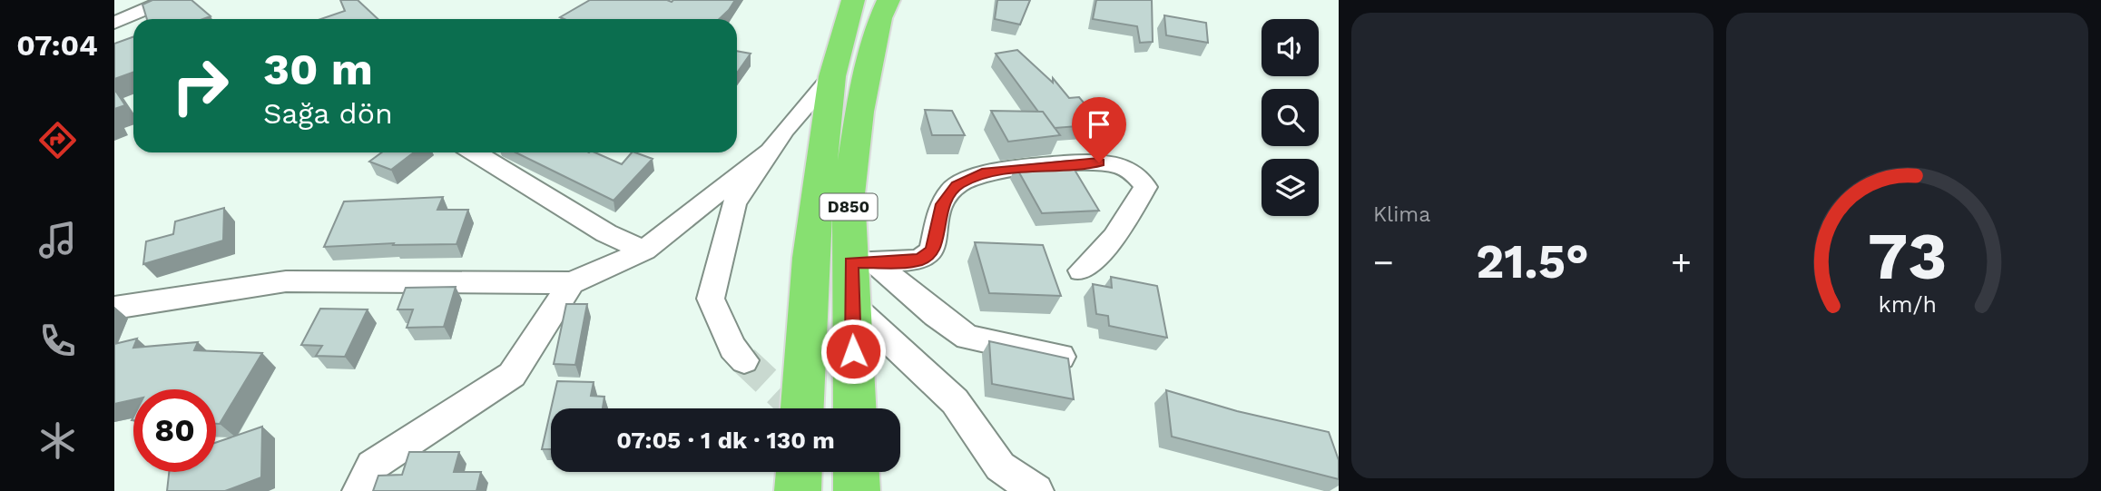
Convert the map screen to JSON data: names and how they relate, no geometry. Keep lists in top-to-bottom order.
{
  "streets": {
    "highway": ["D850"]
  },
  "page": {
    "tabs": "07:04",
    "tile": "Klima",
    "turn": ["30 m", "Sağa dön"],
    "heat": ["−", "21.5°", "+"],
    "limit": "80",
    "trip": "07:05 · 1 dk · 130 m",
    "gauge": ["73", "km/h"]
  }
}
